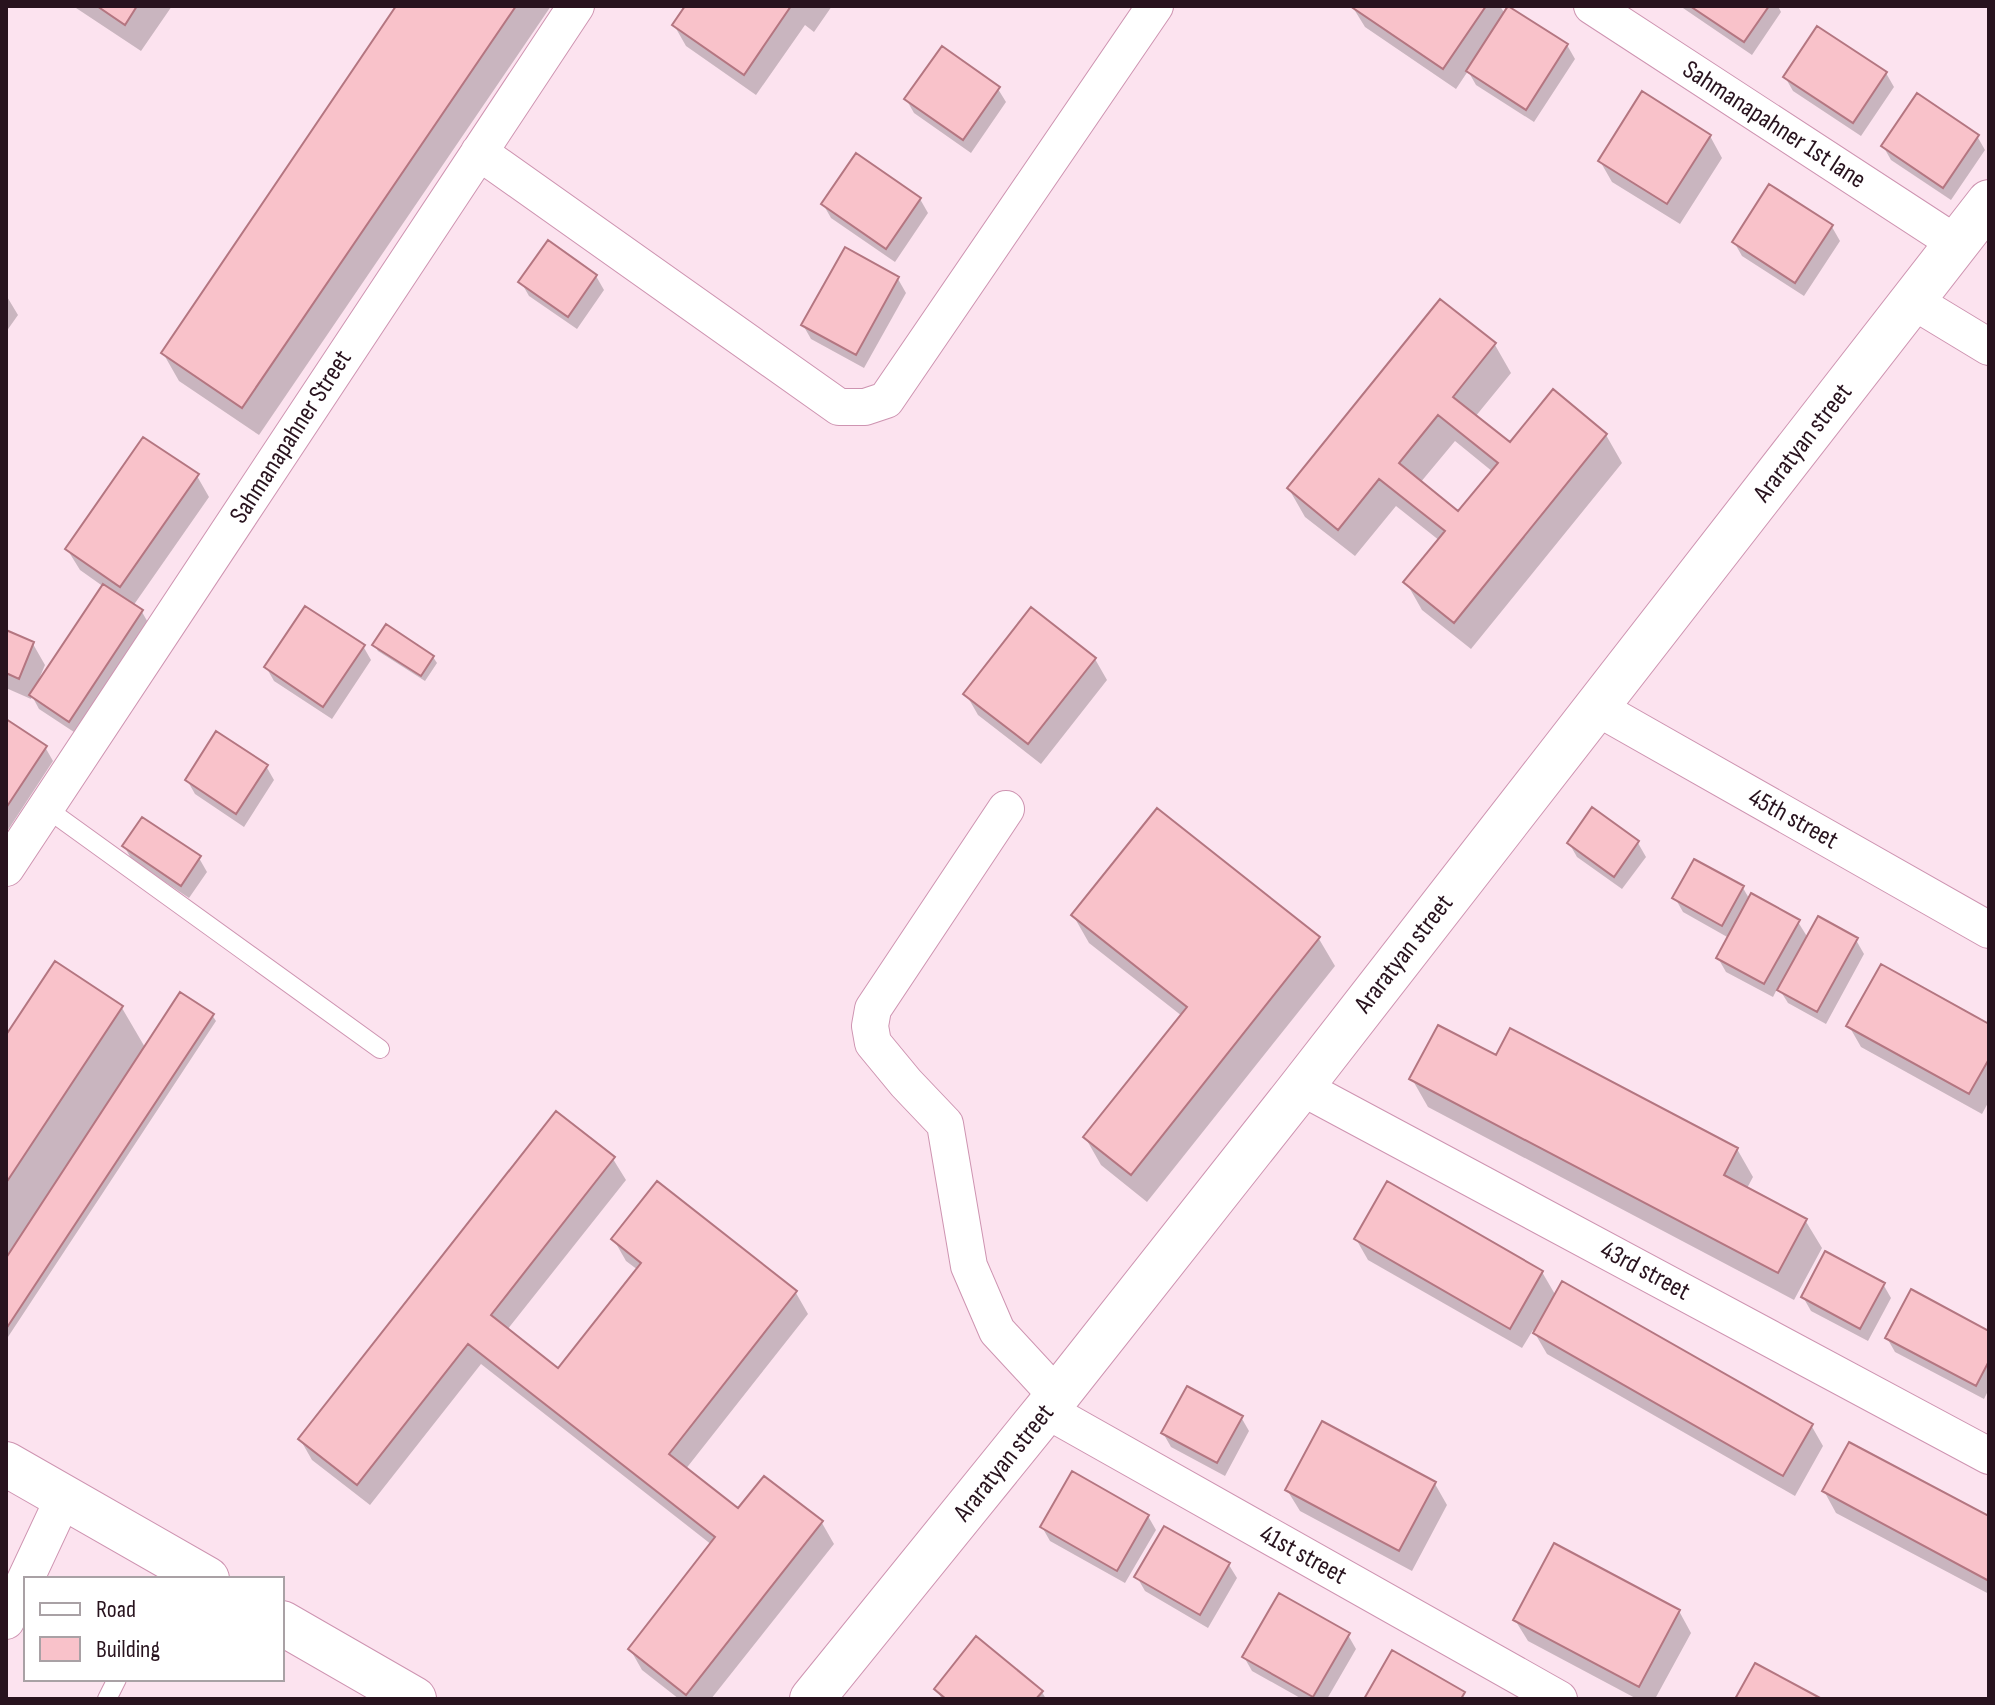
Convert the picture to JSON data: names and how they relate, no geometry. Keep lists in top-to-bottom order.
{
  "streets": {
    "main road": ["Araratyan street"],
    "street": [
      "Sahmanapahner 1st lane",
      "Sahmanapahner Street",
      "45th street",
      "43rd street",
      "41st street"
    ]
  },
  "crossings": [
    ["Sahmanapahner 1st lane", "Araratyan street"],
    ["Araratyan street", "45th street"],
    ["Araratyan street", "43rd street"],
    ["Araratyan street", "41st street"]
  ],
  "legend": ["Road", "Building"]
}
